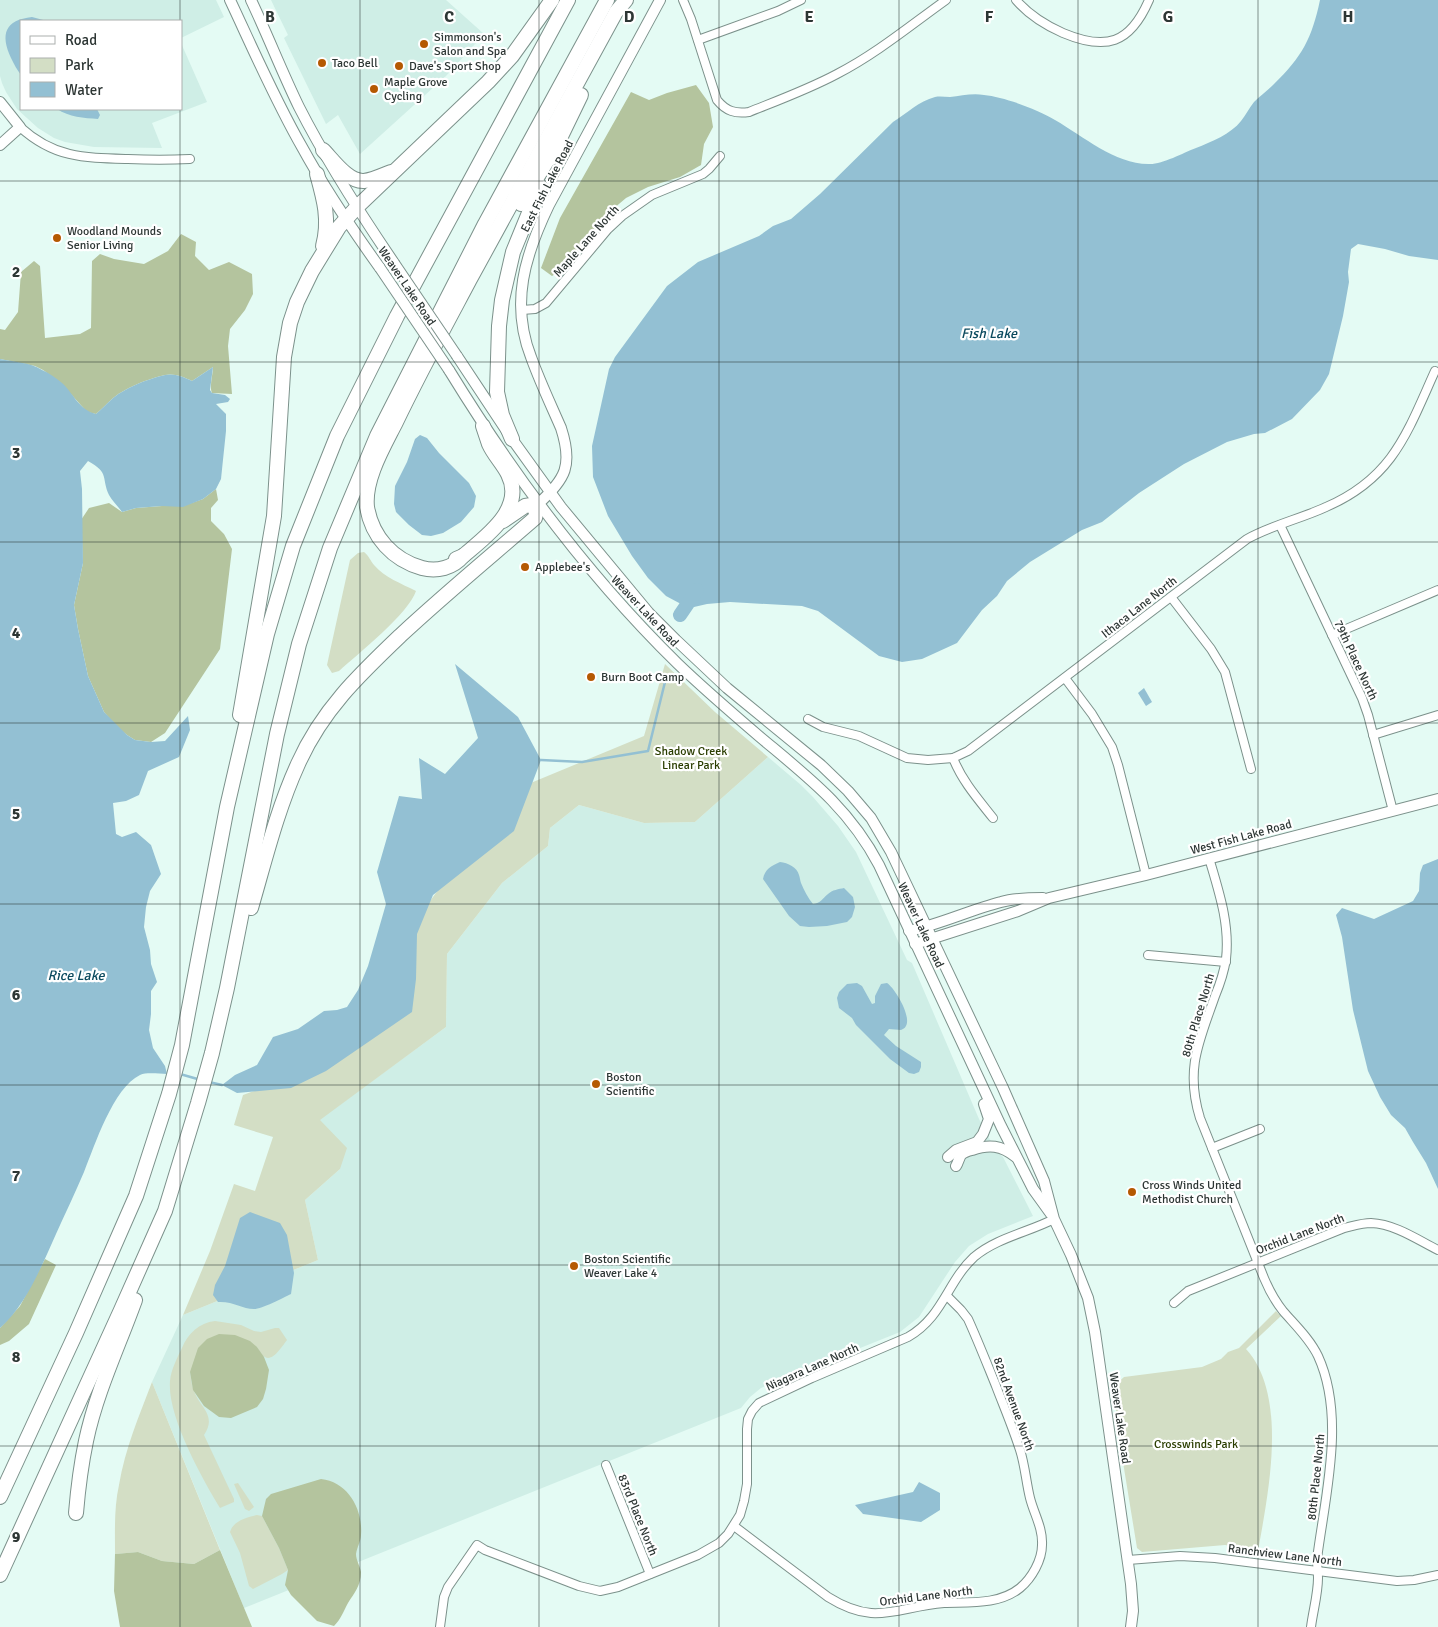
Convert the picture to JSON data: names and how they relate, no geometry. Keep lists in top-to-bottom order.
{
  "streets": {
    "main road": ["East Fish Lake Road", "Weaver Lake Road", "West Fish Lake Road"],
    "street": [
      "Maple Lane North",
      "Ithaca Lane North",
      "79th Place North",
      "80th Place North",
      "Orchid Lane North",
      "Niagara Lane North",
      "82nd Avenue North",
      "83rd Place North",
      "Ranchview Lane North"
    ]
  },
  "crossings": [
    ["East Fish Lake Road", "Maple Lane North"],
    ["East Fish Lake Road", "Weaver Lake Road"],
    ["Weaver Lake Road", "West Fish Lake Road"],
    ["Weaver Lake Road", "Niagara Lane North"],
    ["Weaver Lake Road", "Ranchview Lane North"],
    ["Ithaca Lane North", "79th Place North"],
    ["79th Place North", "West Fish Lake Road"],
    ["West Fish Lake Road", "80th Place North"],
    ["80th Place North", "Orchid Lane North"],
    ["80th Place North", "Ranchview Lane North"],
    ["Orchid Lane North", "Niagara Lane North"],
    ["Orchid Lane North", "82nd Avenue North"],
    ["Niagara Lane North", "82nd Avenue North"],
    ["Niagara Lane North", "83rd Place North"]
  ],
  "water": ["Fish Lake", "Rice Lake"],
  "parks": ["Shadow Creek Linear Park", "Crosswinds Park"],
  "places": [
    "Simmonson's Salon and Spa",
    "Taco Bell",
    "Dave's Sport Shop",
    "Maple Grove Cycling",
    "Woodland Mounds Senior Living",
    "Applebee's",
    "Burn Boot Camp",
    "Boston Scientific",
    "Cross Winds United Methodist Church",
    "Boston Scientific Weaver Lake 4"
  ],
  "legend": ["Road", "Park", "Water"],
  "grid": {
    "columns": [
      "B",
      "C",
      "D",
      "E",
      "F",
      "G",
      "H"
    ],
    "rows": [
      "2",
      "3",
      "4",
      "5",
      "6",
      "7",
      "8",
      "9"
    ]
  }
}
